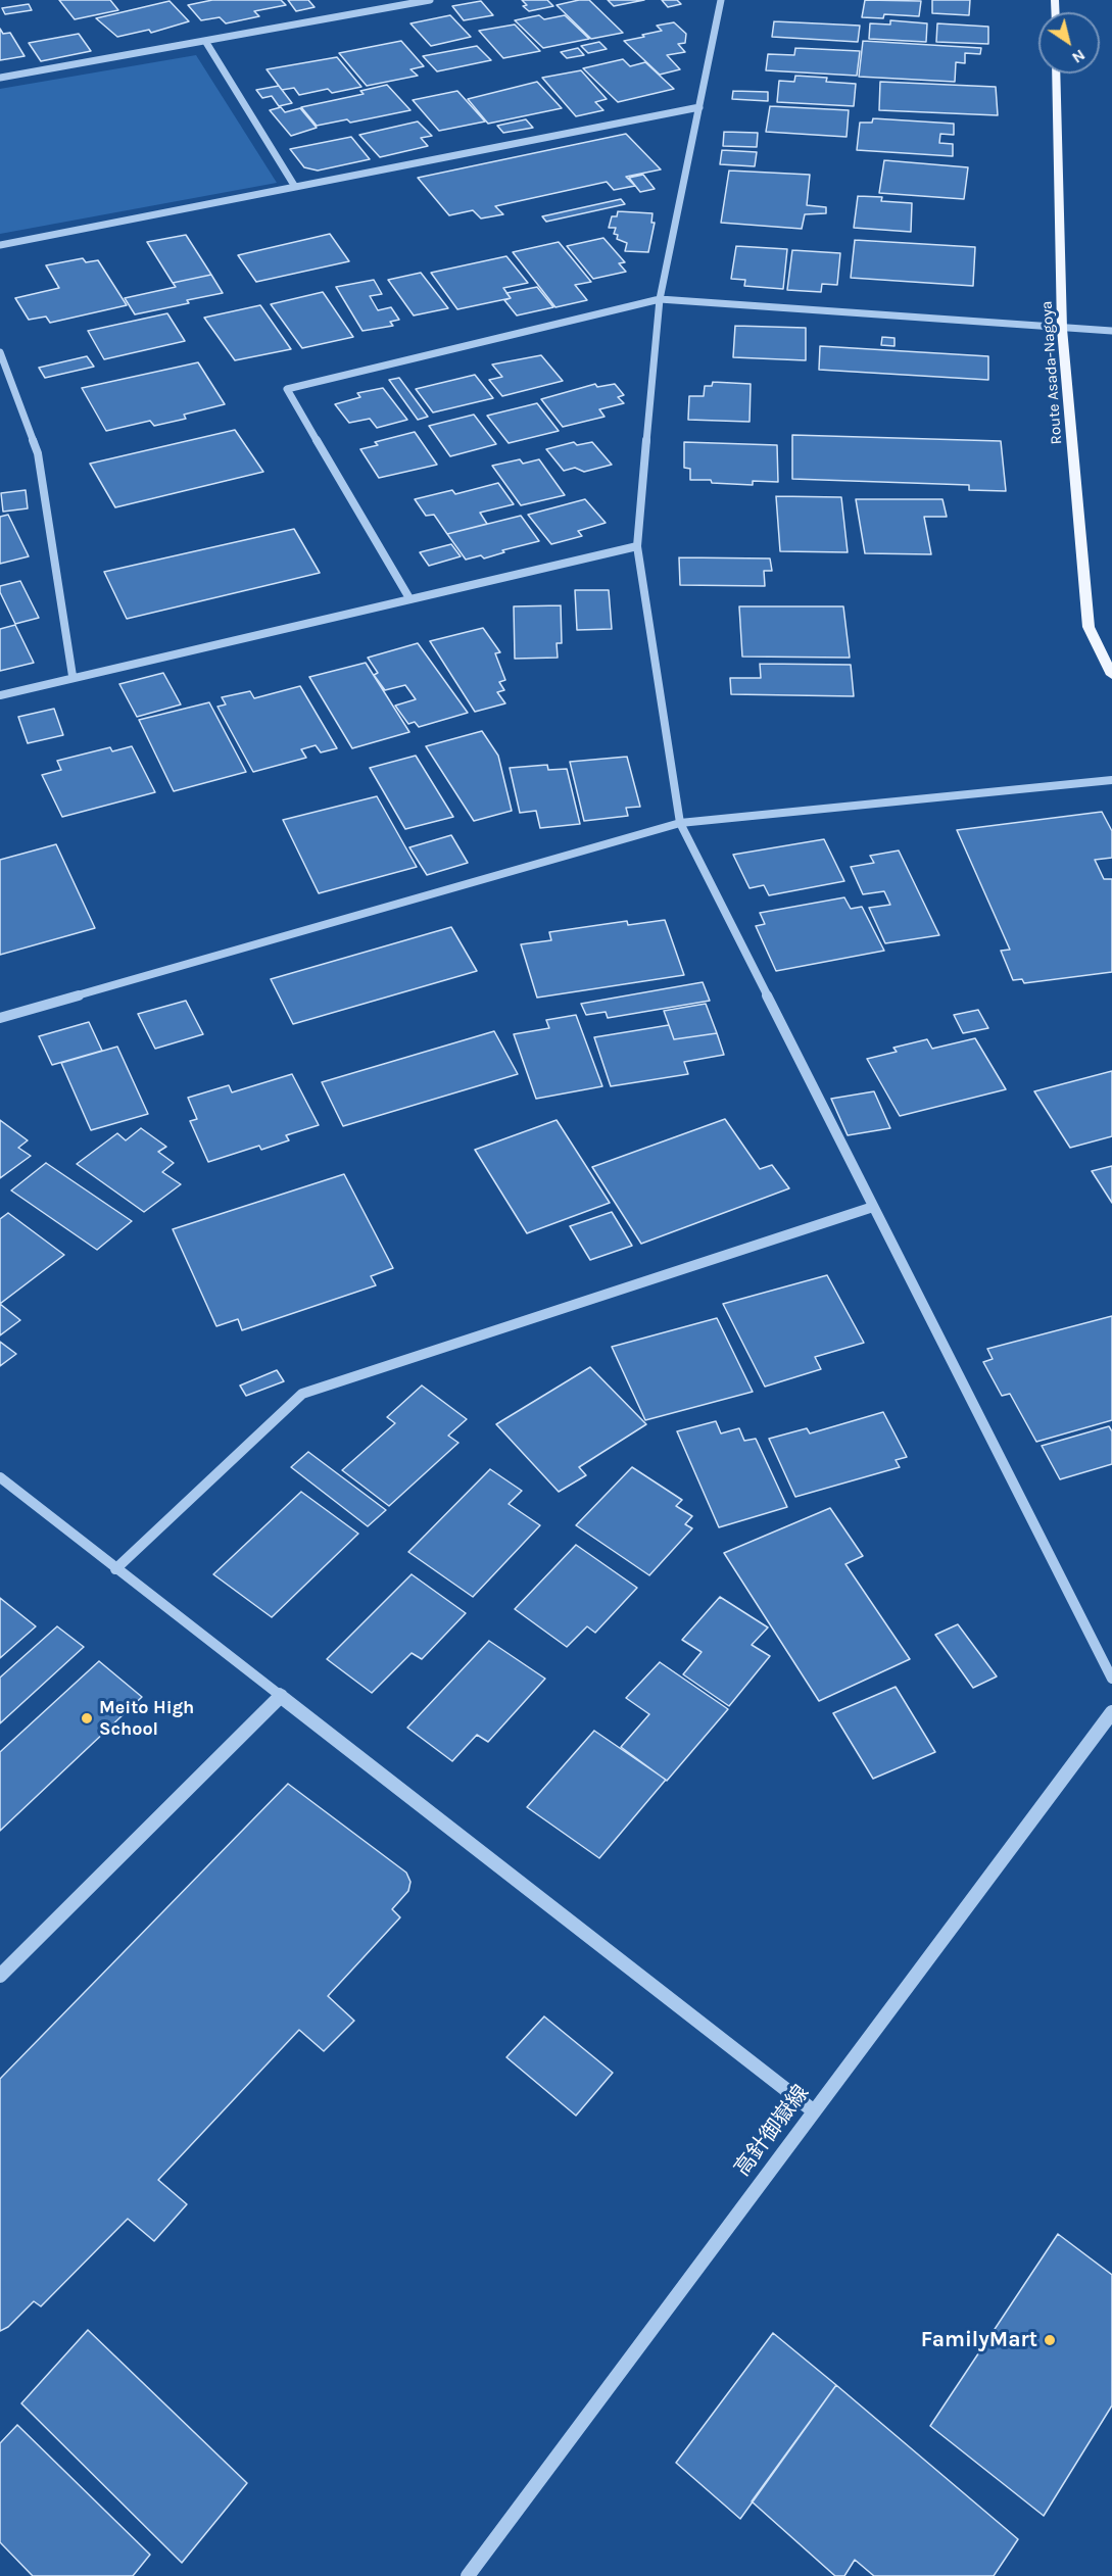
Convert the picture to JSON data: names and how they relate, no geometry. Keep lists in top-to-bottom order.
{
  "streets": {
    "main road": ["Route Asada-Nagoya"],
    "street": ["高針御嶽線"]
  },
  "places": ["Meito High School", "FamilyMart"],
  "north": "bottom right"
}
